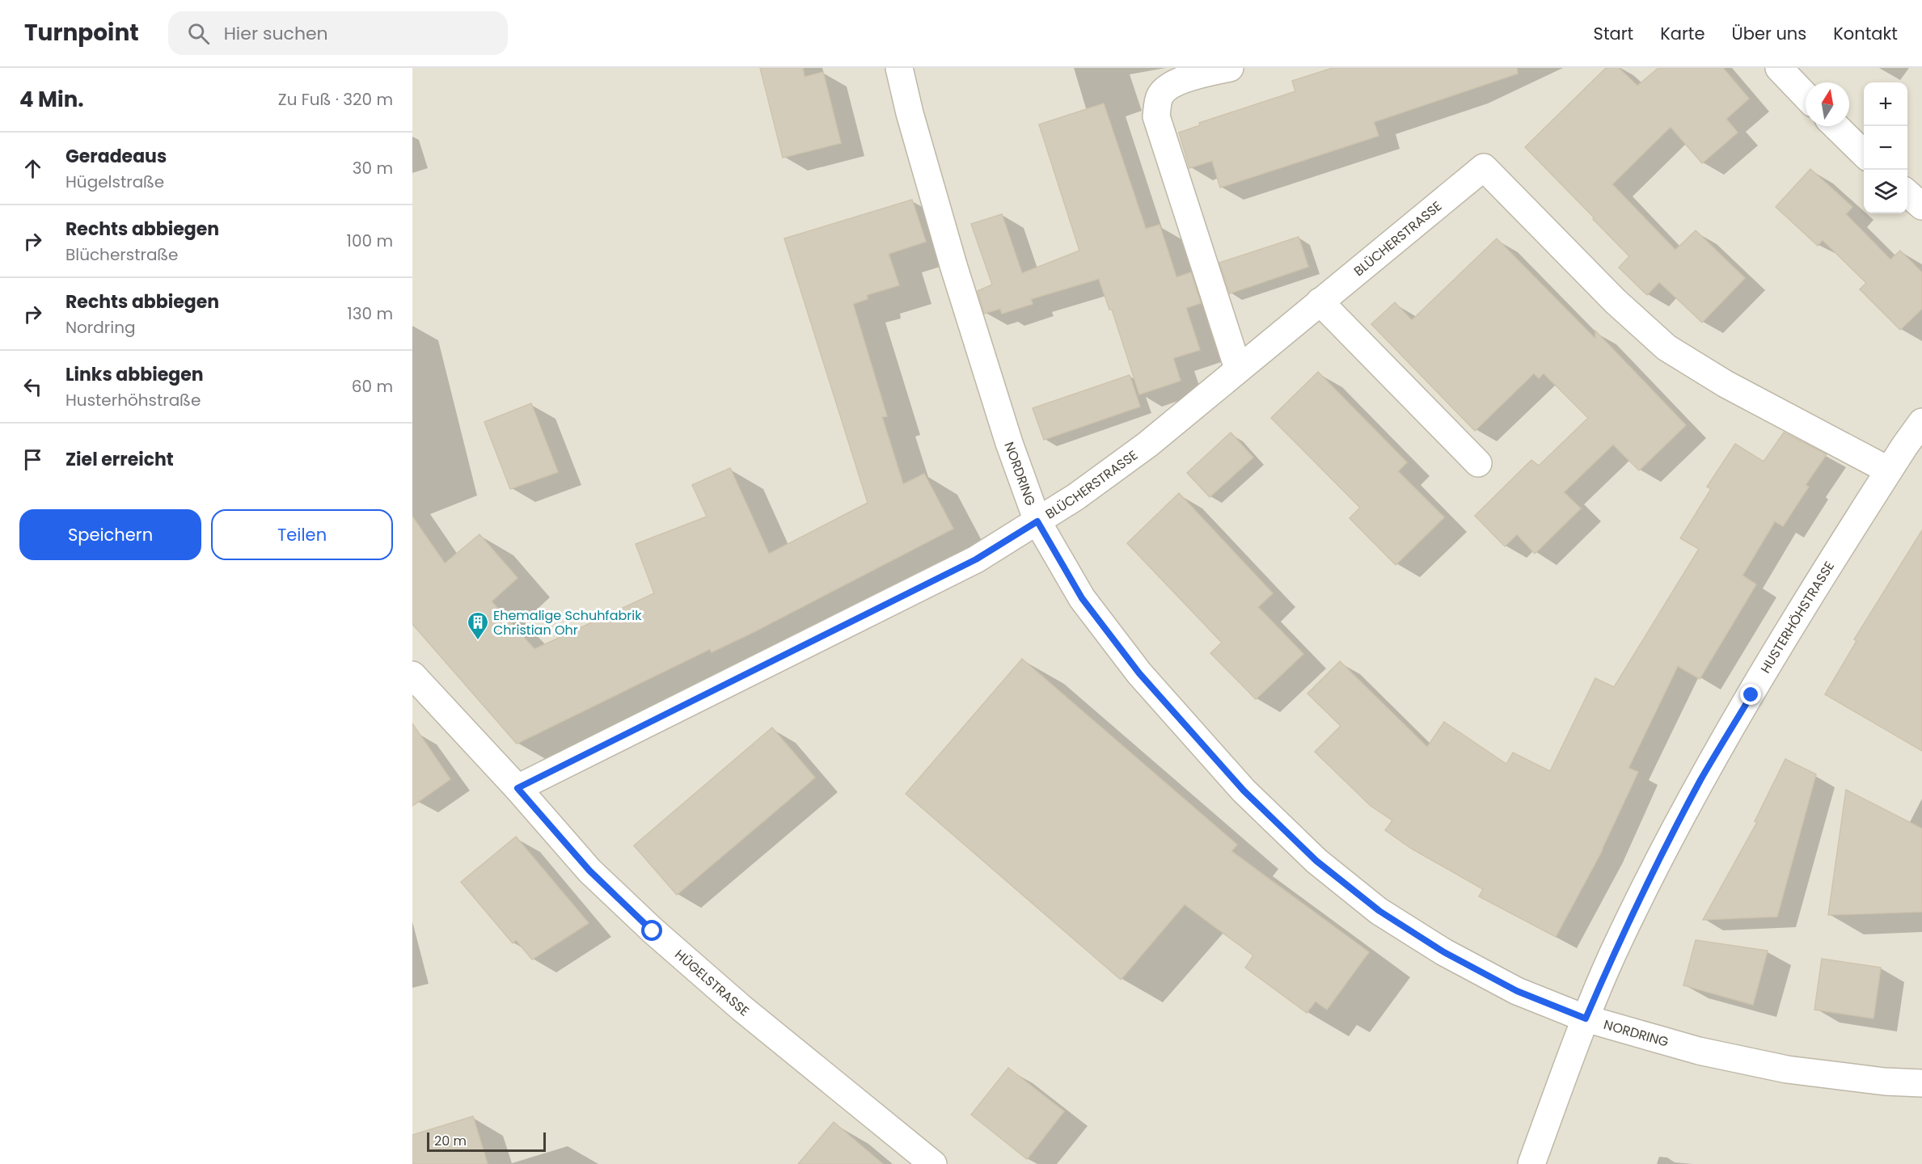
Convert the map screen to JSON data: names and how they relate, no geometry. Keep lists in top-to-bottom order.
{
  "streets": {
    "street": [
      "BLÜCHERSTRASSE",
      "NORDRING",
      "HUSTERHÖHSTRASSE",
      "HÜGELSTRASSE"
    ]
  },
  "crossings": [
    ["BLÜCHERSTRASSE", "NORDRING"],
    ["BLÜCHERSTRASSE", "HUSTERHÖHSTRASSE"],
    ["BLÜCHERSTRASSE", "HÜGELSTRASSE"],
    ["NORDRING", "HUSTERHÖHSTRASSE"]
  ],
  "places": {
    "building": ["Ehemalige Schuhfabrik Christian Ohr"]
  },
  "scale_bar": "20 m",
  "north": "top",
  "page": {
    "header": "Turnpoint",
    "search": "Hier suchen",
    "nav": [
      "Start",
      "Karte",
      "Über uns",
      "Kontakt"
    ],
    "heading": ["4 Min.", "Zu Fuß · 320 m"],
    "map_buttons": ["+", "−"],
    "list": [
      ["Geradeaus", "Hügelstraße", "30 m"],
      ["Rechts abbiegen", "Blücherstraße", "100 m"],
      ["Rechts abbiegen", "Nordring", "130 m"],
      ["Links abbiegen", "Husterhöhstraße", "60 m"],
      "Ziel erreicht"
    ],
    "buttons": ["Speichern", "Teilen"],
    "scale": "20 m"
  }
}
